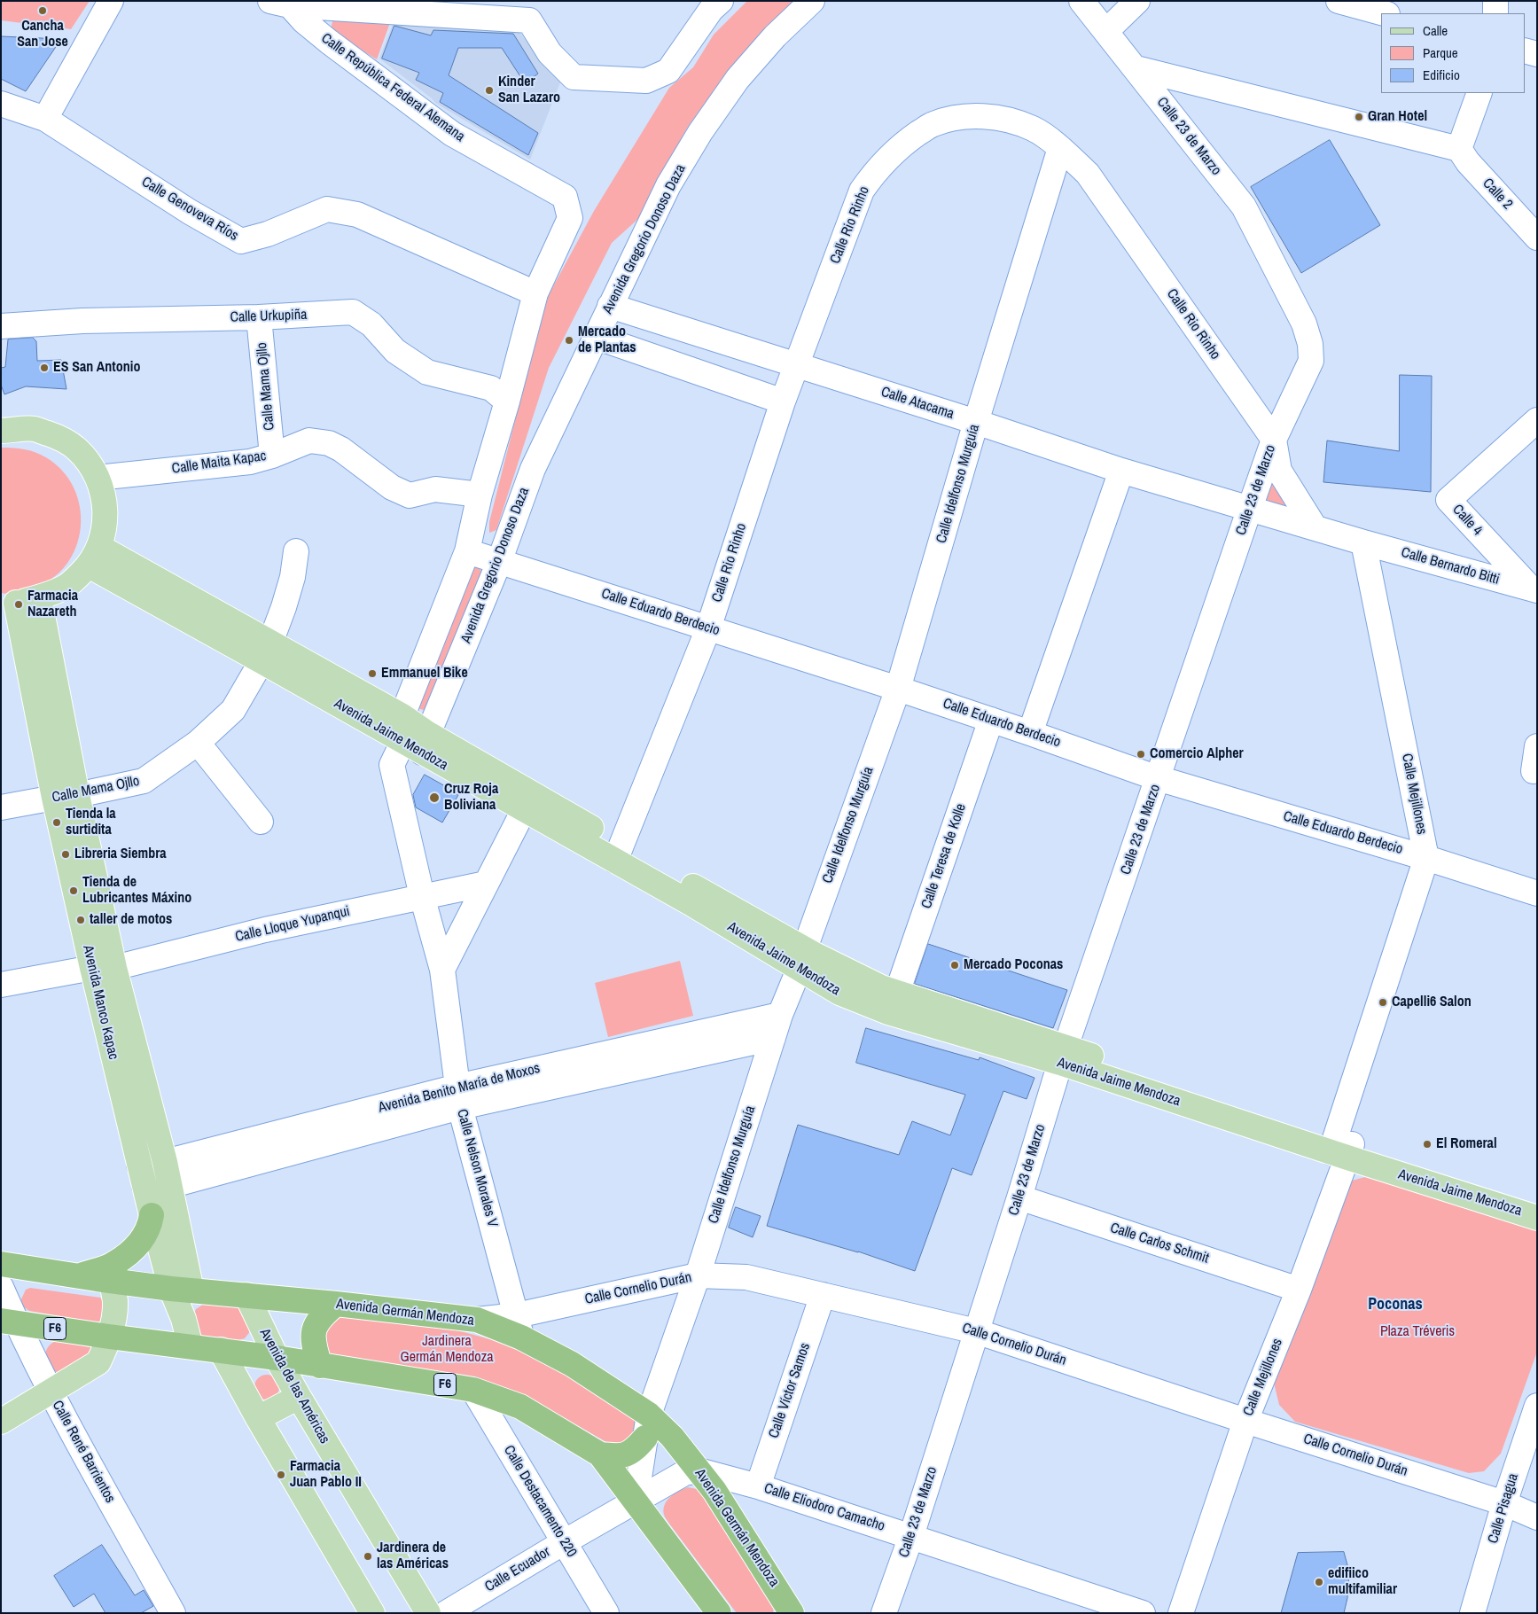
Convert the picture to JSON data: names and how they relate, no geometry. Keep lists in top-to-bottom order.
{
  "streets": {
    "highway": ["Avenida Germán Mendoza", "F6"],
    "main road": ["Avenida Jaime Mendoza", "Avenida Manco Kapac", "Avenida de las Américas"],
    "street": [
      "Calle República Federal Alemana",
      "Calle 23 de Marzo",
      "Calle 2",
      "Calle Genoveva Ríos",
      "Calle Rio Rinho",
      "Avenida Gregorio Donoso Daza",
      "Calle Urkupiña",
      "Calle Mama Ojllo",
      "Calle Atacama",
      "Calle Maita Kapac",
      "Calle Idelfonso Murguía",
      "Calle 4",
      "Calle Bernardo Bitti",
      "Calle Eduardo Berdecio",
      "Calle Mejillones",
      "Calle Teresa de Kolle",
      "Calle Lloque Yupanqui",
      "Avenida Benito María de Moxos",
      "Calle Nelson Morales V",
      "Calle Carlos Schmit",
      "Calle Cornelio Durán",
      "Calle Víctor Samos",
      "Calle René Barrientos",
      "Calle Destacamento 220",
      "Calle Eliodoro Camacho",
      "Calle Pisagua",
      "Calle Ecuador"
    ]
  },
  "crossings": [
    ["Calle República Federal Alemana", "Calle Genoveva Ríos"],
    ["Calle 23 de Marzo", "Calle Rio Rinho"],
    ["Calle 23 de Marzo", "Calle Atacama"],
    ["Calle 23 de Marzo", "Calle Eduardo Berdecio"],
    ["Calle 23 de Marzo", "Avenida Jaime Mendoza"],
    ["Calle 23 de Marzo", "Calle Carlos Schmit"],
    ["Calle 23 de Marzo", "Calle Cornelio Durán"],
    ["Calle 23 de Marzo", "Calle Eliodoro Camacho"],
    ["Calle Rio Rinho", "Calle Atacama"],
    ["Calle Rio Rinho", "Calle Idelfonso Murguía"],
    ["Calle Rio Rinho", "Calle Eduardo Berdecio"],
    ["Calle Rio Rinho", "Avenida Jaime Mendoza"],
    ["Avenida Gregorio Donoso Daza", "Calle Atacama"],
    ["Avenida Gregorio Donoso Daza", "Calle Eduardo Berdecio"],
    ["Avenida Gregorio Donoso Daza", "Avenida Jaime Mendoza"],
    ["Avenida Gregorio Donoso Daza", "Calle Nelson Morales V"],
    ["Calle Urkupiña", "Calle Mama Ojllo"],
    ["Calle Mama Ojllo", "Calle Maita Kapac"],
    ["Calle Mama Ojllo", "Avenida Jaime Mendoza"],
    ["Calle Mama Ojllo", "Avenida Manco Kapac"],
    ["Calle Atacama", "Calle Idelfonso Murguía"],
    ["Calle Idelfonso Murguía", "Calle Eduardo Berdecio"],
    ["Calle Idelfonso Murguía", "Avenida Jaime Mendoza"],
    ["Calle Idelfonso Murguía", "Avenida Benito María de Moxos"],
    ["Calle Idelfonso Murguía", "Calle Cornelio Durán"],
    ["Calle Idelfonso Murguía", "Avenida Germán Mendoza"],
    ["Calle Idelfonso Murguía", "F6"],
    ["Calle Idelfonso Murguía", "Calle Ecuador"],
    ["Calle 4", "Calle Bernardo Bitti"],
    ["Calle Bernardo Bitti", "Calle Mejillones"],
    ["Calle Eduardo Berdecio", "Calle Mejillones"],
    ["Calle Eduardo Berdecio", "Calle Teresa de Kolle"],
    ["Avenida Jaime Mendoza", "Calle Mejillones"],
    ["Avenida Jaime Mendoza", "Calle Teresa de Kolle"],
    ["Avenida Jaime Mendoza", "Calle Nelson Morales V"],
    ["Calle Mejillones", "Calle Carlos Schmit"],
    ["Calle Mejillones", "Calle Cornelio Durán"],
    ["Calle Lloque Yupanqui", "Avenida Manco Kapac"],
    ["Calle Lloque Yupanqui", "Calle Nelson Morales V"],
    ["Avenida Manco Kapac", "Avenida Benito María de Moxos"],
    ["Avenida Manco Kapac", "Avenida Germán Mendoza"],
    ["Avenida Manco Kapac", "F6"],
    ["Avenida Benito María de Moxos", "Calle Nelson Morales V"],
    ["Calle Nelson Morales V", "Calle Cornelio Durán"],
    ["Calle Nelson Morales V", "Avenida Germán Mendoza"],
    ["Calle Cornelio Durán", "Avenida Germán Mendoza"],
    ["Calle Cornelio Durán", "Calle Víctor Samos"],
    ["Calle Cornelio Durán", "Calle Pisagua"],
    ["Avenida Germán Mendoza", "Avenida de las Américas"],
    ["Avenida Germán Mendoza", "Calle Eliodoro Camacho"],
    ["F6", "Avenida de las Américas"],
    ["F6", "Calle René Barrientos"],
    ["F6", "Calle Destacamento 220"],
    ["F6", "Calle Ecuador"],
    ["Calle Víctor Samos", "Calle Eliodoro Camacho"],
    ["Calle Destacamento 220", "Calle Ecuador"]
  ],
  "districts": ["Poconas"],
  "parks": ["Plaza Tréveris", "Jardinera Germán Mendoza"],
  "places": [
    "Cancha San Jose",
    "Kinder San Lazaro",
    "Gran Hotel",
    "Mercado de Plantas",
    "ES San Antonio",
    "Farmacia Nazareth",
    "Emmanuel Bike",
    "Comercio Alpher",
    "Cruz Roja Boliviana",
    "Tienda la surtidita",
    "Libreria Siembra",
    "Tienda de Lubricantes Máxino",
    "taller de motos",
    "Mercado Poconas",
    "Capelli6 Salon",
    "El Romeral",
    "Farmacia Juan Pablo II",
    "Jardinera de las Américas",
    "edifiico multifamiliar"
  ],
  "legend": ["Calle", "Parque", "Edificio"]
}
